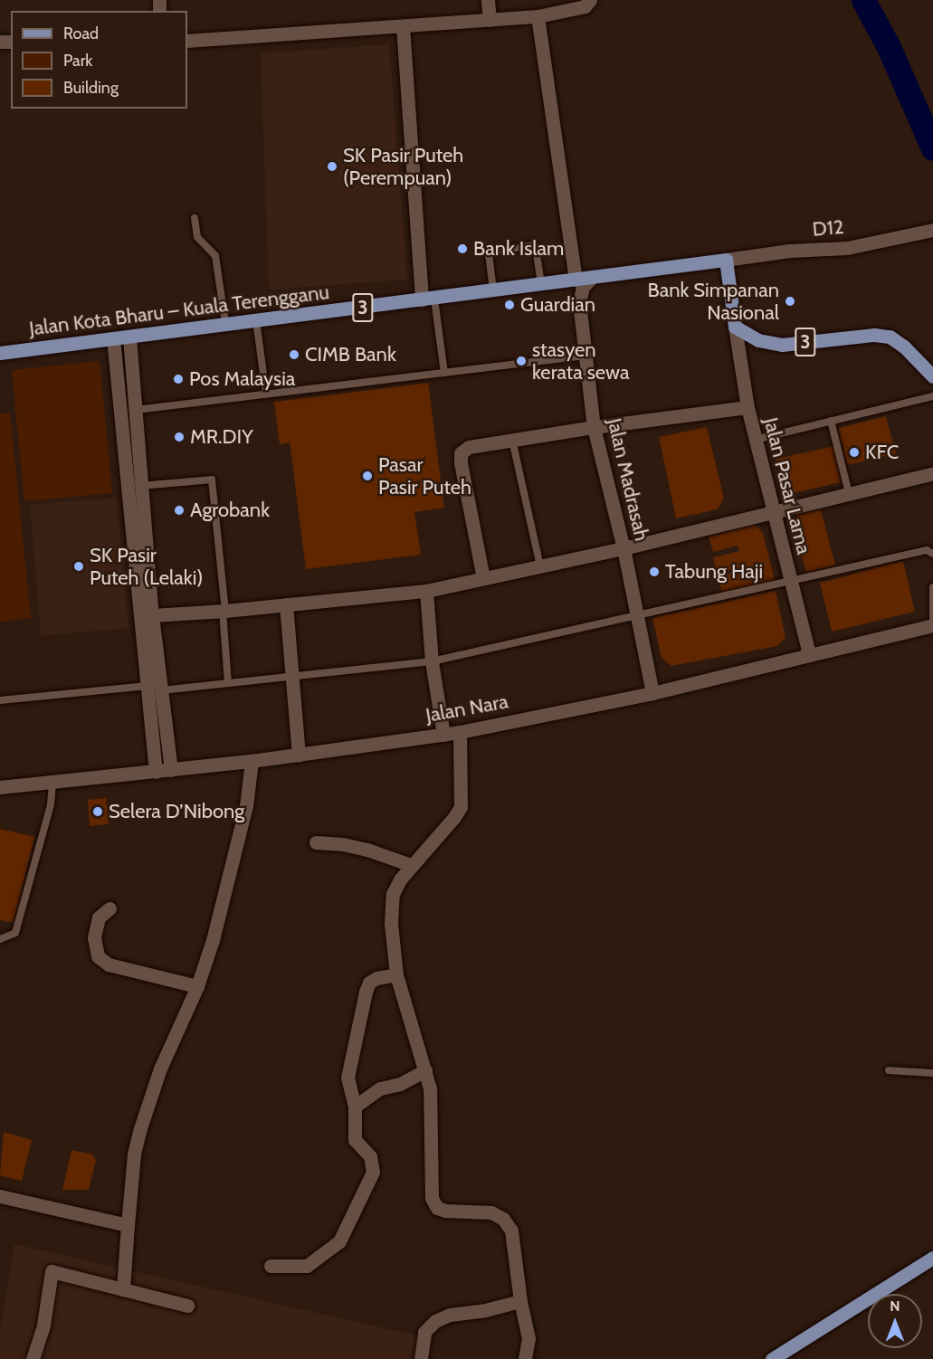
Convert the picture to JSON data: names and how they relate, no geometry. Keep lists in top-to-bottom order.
{
  "streets": {
    "main road": ["3", "Jalan Kota Bharu – Kuala Terengganu"],
    "street": [
      "D12",
      "Jalan Madrasah",
      "Jalan Pasar Lama",
      "Jalan Nara"
    ]
  },
  "crossings": [
    ["D12", "Jalan Kota Bharu – Kuala Terengganu"],
    ["3", "Jalan Pasar Lama"],
    ["Jalan Kota Bharu – Kuala Terengganu", "Jalan Madrasah"],
    ["Jalan Madrasah", "Jalan Nara"],
    ["Jalan Pasar Lama", "Jalan Nara"]
  ],
  "places": [
    "SK Pasir Puteh (Perempuan)",
    "Bank Islam",
    "Bank Simpanan Nasional",
    "Guardian",
    "CIMB Bank",
    "stasyen kerata sewa",
    "Pos Malaysia",
    "MR.DIY",
    "KFC",
    "Pasar Pasir Puteh",
    "Agrobank",
    "SK Pasir Puteh (Lelaki)",
    "Tabung Haji",
    "Selera D’Nibong"
  ],
  "legend": ["Road", "Park", "Building"],
  "north": "top"
}
